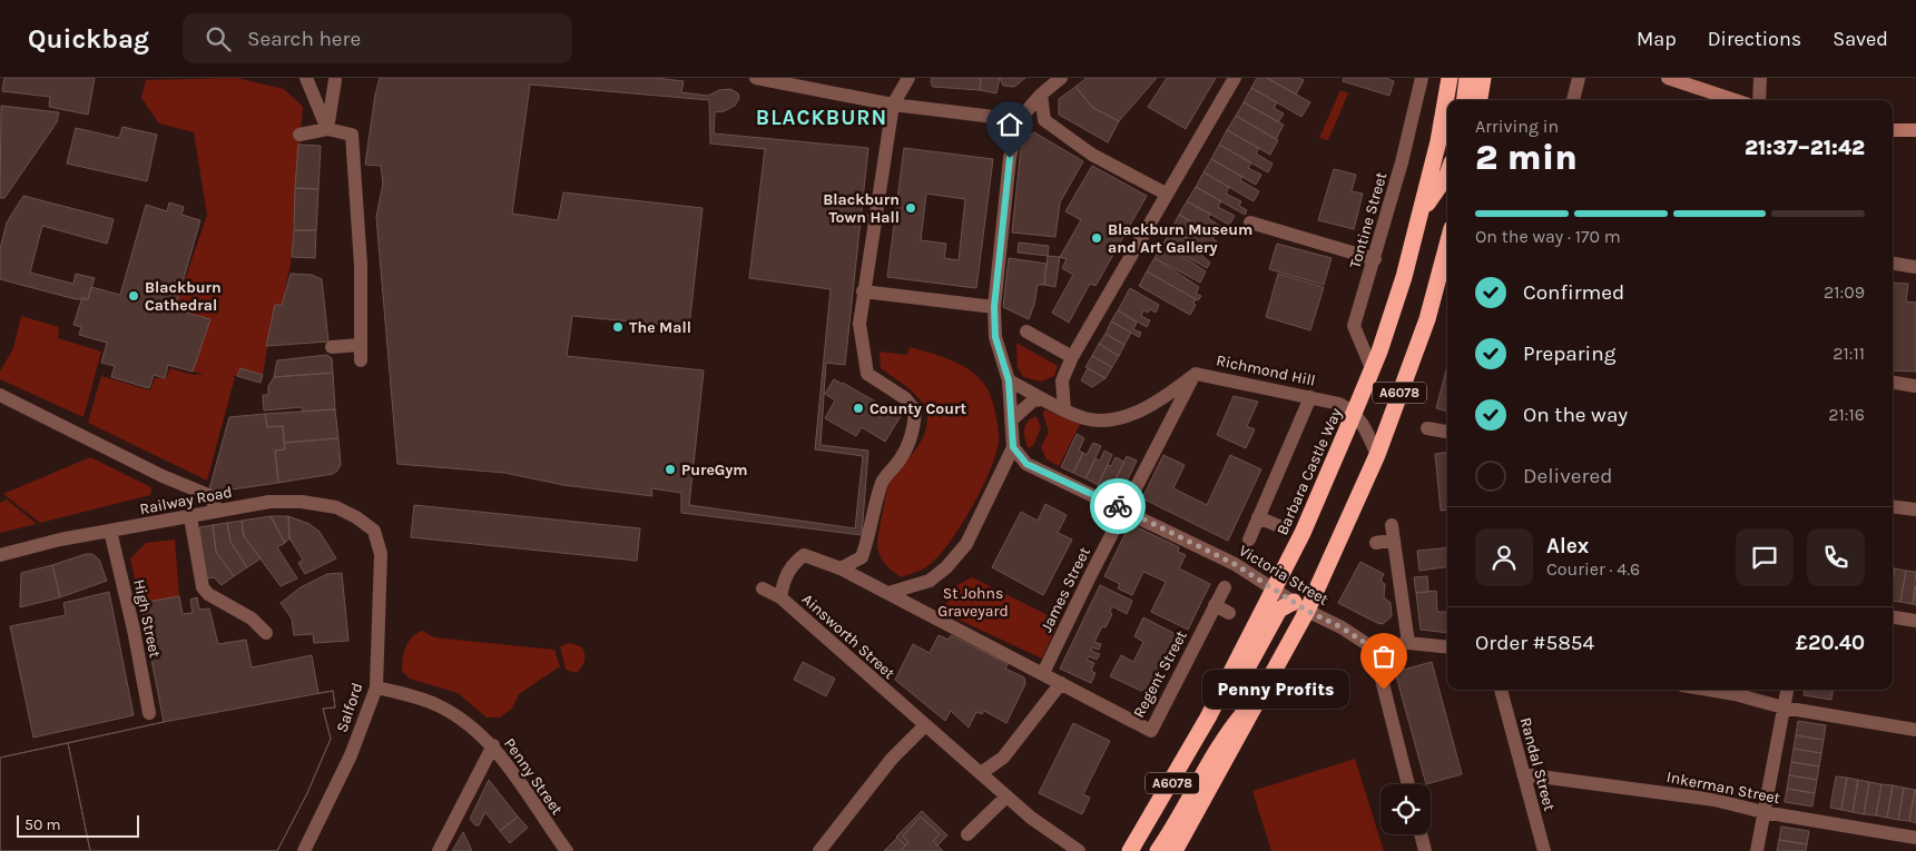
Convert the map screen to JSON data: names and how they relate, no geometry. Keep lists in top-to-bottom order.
{
  "streets": {
    "highway": ["A6078", "Barbara Castle Way"],
    "street": [
      "Tontine Street",
      "Richmond Hill",
      "Railway Road",
      "Victoria Street",
      "James Street",
      "High Street",
      "Ainsworth Street",
      "Regent Street",
      "Salford",
      "Randal Street",
      "Penny Street",
      "Inkerman Street"
    ]
  },
  "crossings": [
    ["Tontine Street", "Barbara Castle Way"],
    ["Richmond Hill", "Barbara Castle Way"],
    ["Richmond Hill", "James Street"],
    ["A6078", "Barbara Castle Way"],
    ["A6078", "Victoria Street"],
    ["Barbara Castle Way", "Victoria Street"],
    ["Railway Road", "High Street"],
    ["Railway Road", "Salford"],
    ["Victoria Street", "James Street"],
    ["James Street", "Ainsworth Street"],
    ["Ainsworth Street", "Regent Street"],
    ["Salford", "Penny Street"],
    ["Randal Street", "Inkerman Street"]
  ],
  "districts": ["BLACKBURN"],
  "parks": ["St Johns Graveyard"],
  "places": [
    "Blackburn Town Hall",
    "Blackburn Museum and Art Gallery",
    "Blackburn Cathedral",
    "The Mall",
    "County Court",
    "PureGym",
    "Penny Profits"
  ],
  "scale_bar": "50 m",
  "page": {
    "header": "Quickbag",
    "search": "Search here",
    "nav": ["Map", "Directions", "Saved"],
    "heading": ["2 min", "Arriving in", "21:37–21:42"],
    "panel": [
      "Alex",
      "Courier · 4.6",
      "Order #5854",
      "£20.40"
    ],
    "bar": "On the way · 170 m",
    "list": [
      ["Confirmed", "21:09"],
      ["Preparing", "21:11"],
      ["On the way", "21:16"],
      "Delivered"
    ],
    "bubble": "Penny Profits",
    "scale": "50 m"
  }
}
